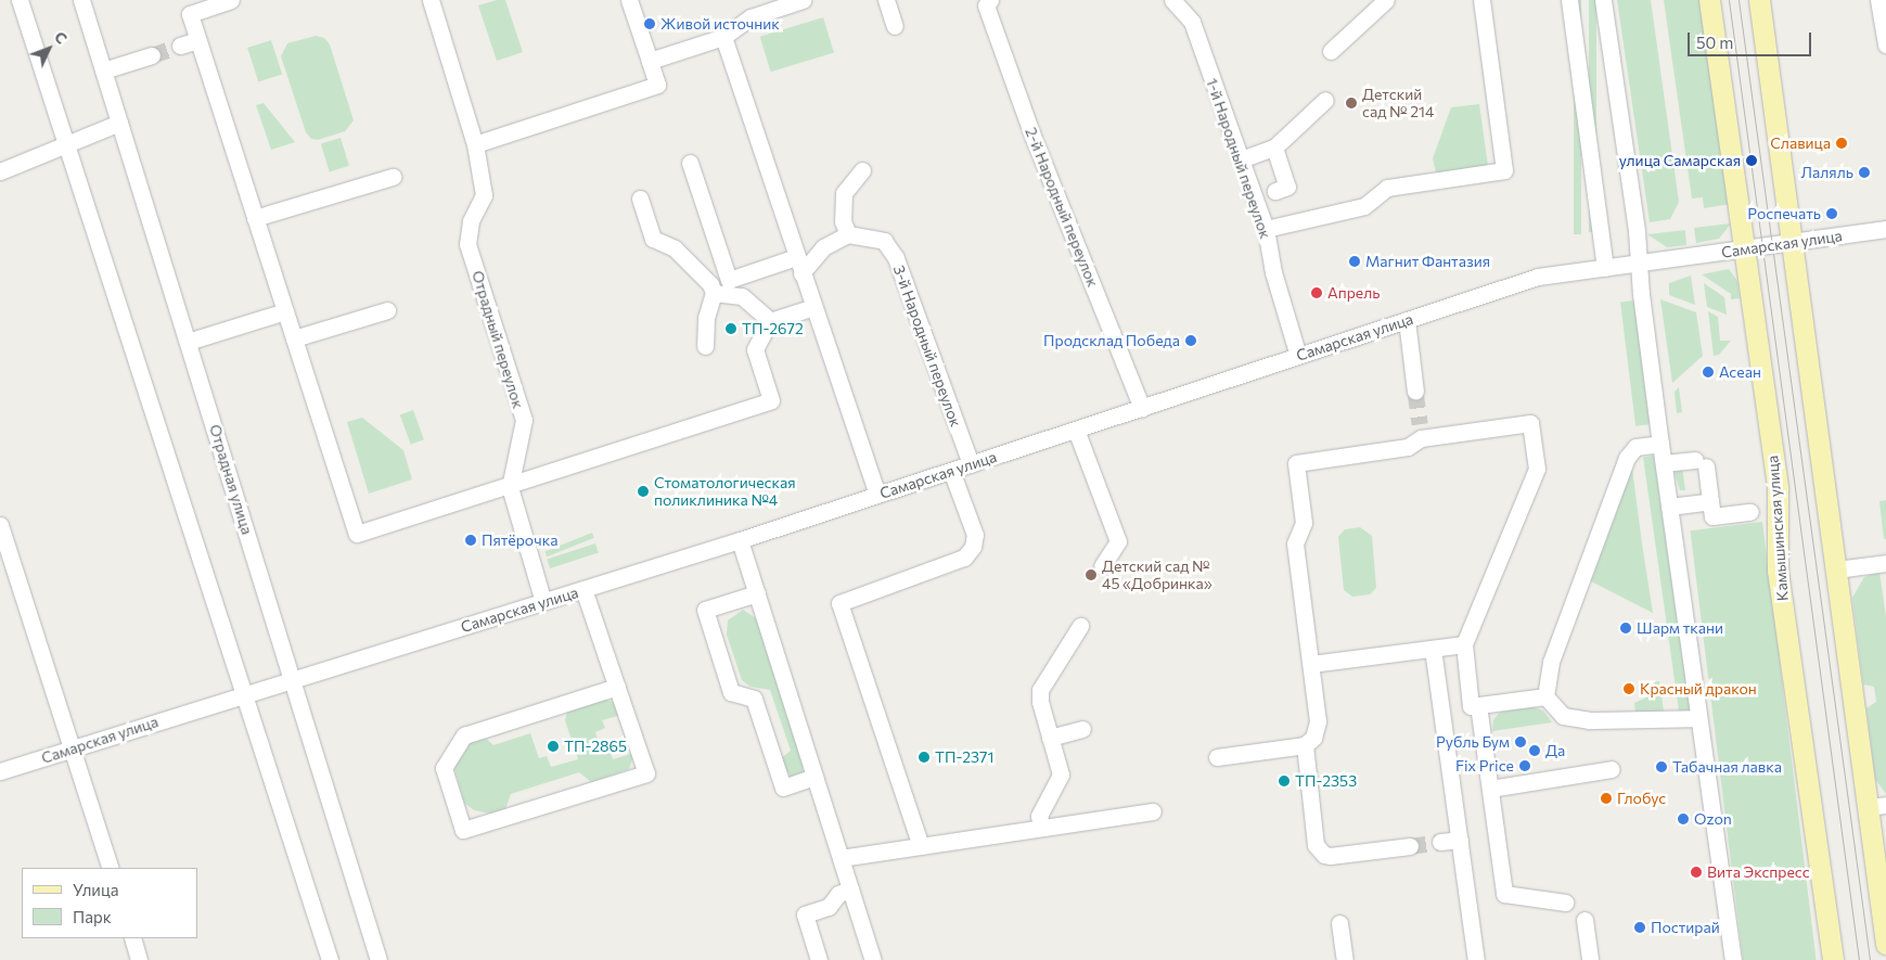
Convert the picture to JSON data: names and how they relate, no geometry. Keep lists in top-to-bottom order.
{
  "streets": {
    "main road": ["Камышинская улица"],
    "street": [
      "1-й Народный переулок",
      "2-й Народный переулок",
      "Самарская улица",
      "Отрадный переулок",
      "3-й Народный переулок",
      "Отрадная улица"
    ]
  },
  "crossings": [
    ["1-й Народный переулок", "Самарская улица"],
    ["2-й Народный переулок", "Самарская улица"],
    ["Самарская улица", "Отрадный переулок"],
    ["Самарская улица", "3-й Народный переулок"],
    ["Самарская улица", "Отрадная улица"],
    ["Самарская улица", "Камышинская улица"]
  ],
  "places": [
    "Живой источник",
    "Детский сад № 214",
    "Славица",
    "улица Самарская",
    "Лаляль",
    "Роспечать",
    "Магнит Фантазия",
    "Апрель",
    "ТП-2672",
    "Продсклад Победа",
    "Асеан",
    "Стоматологическая поликлиника №4",
    "Пятёрочка",
    "Детский сад № 45 «Добринка»",
    "Шарм ткани",
    "Красный дракон",
    "Рубль Бум",
    "ТП-2865",
    "Да",
    "ТП-2371",
    "Fix Price",
    "Табачная лавка",
    "ТП-2353",
    "Глобус",
    "Ozon",
    "Вита Экспресс",
    "Постирай"
  ],
  "legend": ["Улица", "Парк"],
  "scale_bar": "50 m",
  "north": "top right"
}
